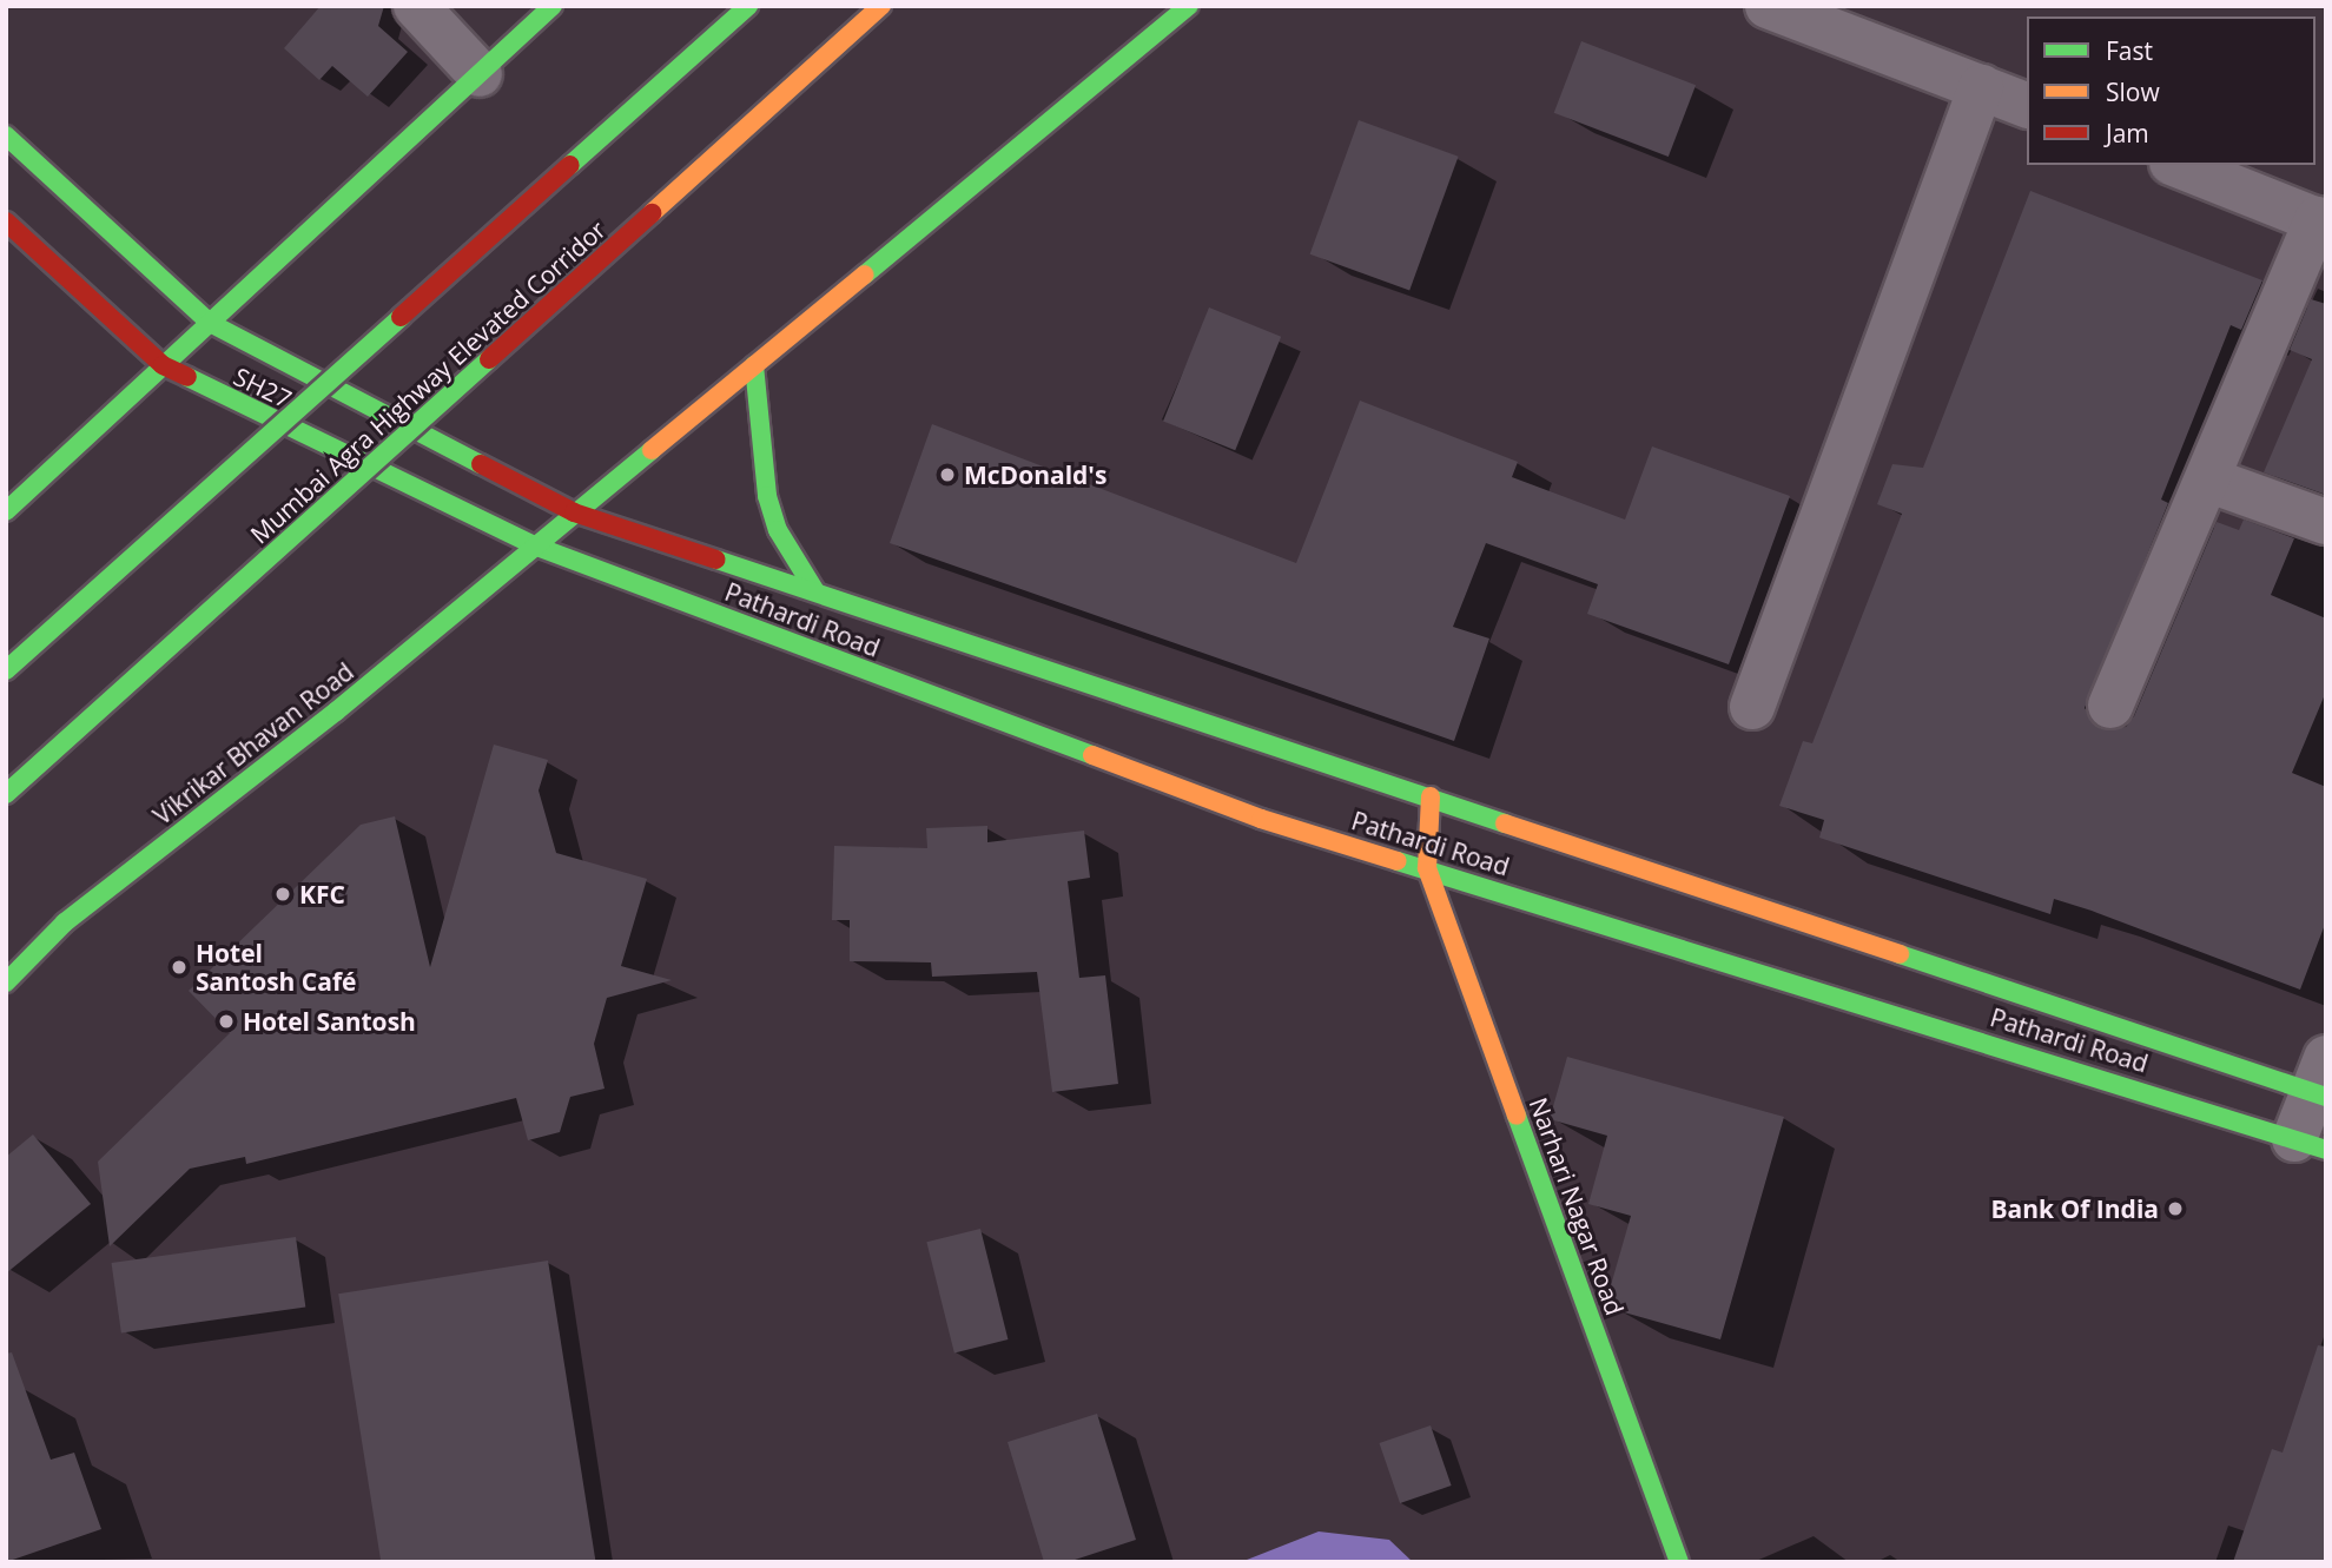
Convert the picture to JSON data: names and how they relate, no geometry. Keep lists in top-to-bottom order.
{
  "streets": {
    "main road": [
      "Mumbai Agra Highway Elevated Corridor",
      "SH27",
      "Pathardi Road",
      "Vikrikar Bhavan Road",
      "Narhari Nagar Road"
    ]
  },
  "crossings": [
    ["SH27", "Pathardi Road"],
    ["SH27", "Vikrikar Bhavan Road"],
    ["Pathardi Road", "Vikrikar Bhavan Road"],
    ["Pathardi Road", "Narhari Nagar Road"]
  ],
  "places": [
    "McDonald's",
    "KFC",
    "Hotel Santosh Café",
    "Hotel Santosh",
    "Bank Of India"
  ],
  "legend": ["Fast", "Slow", "Jam"]
}
